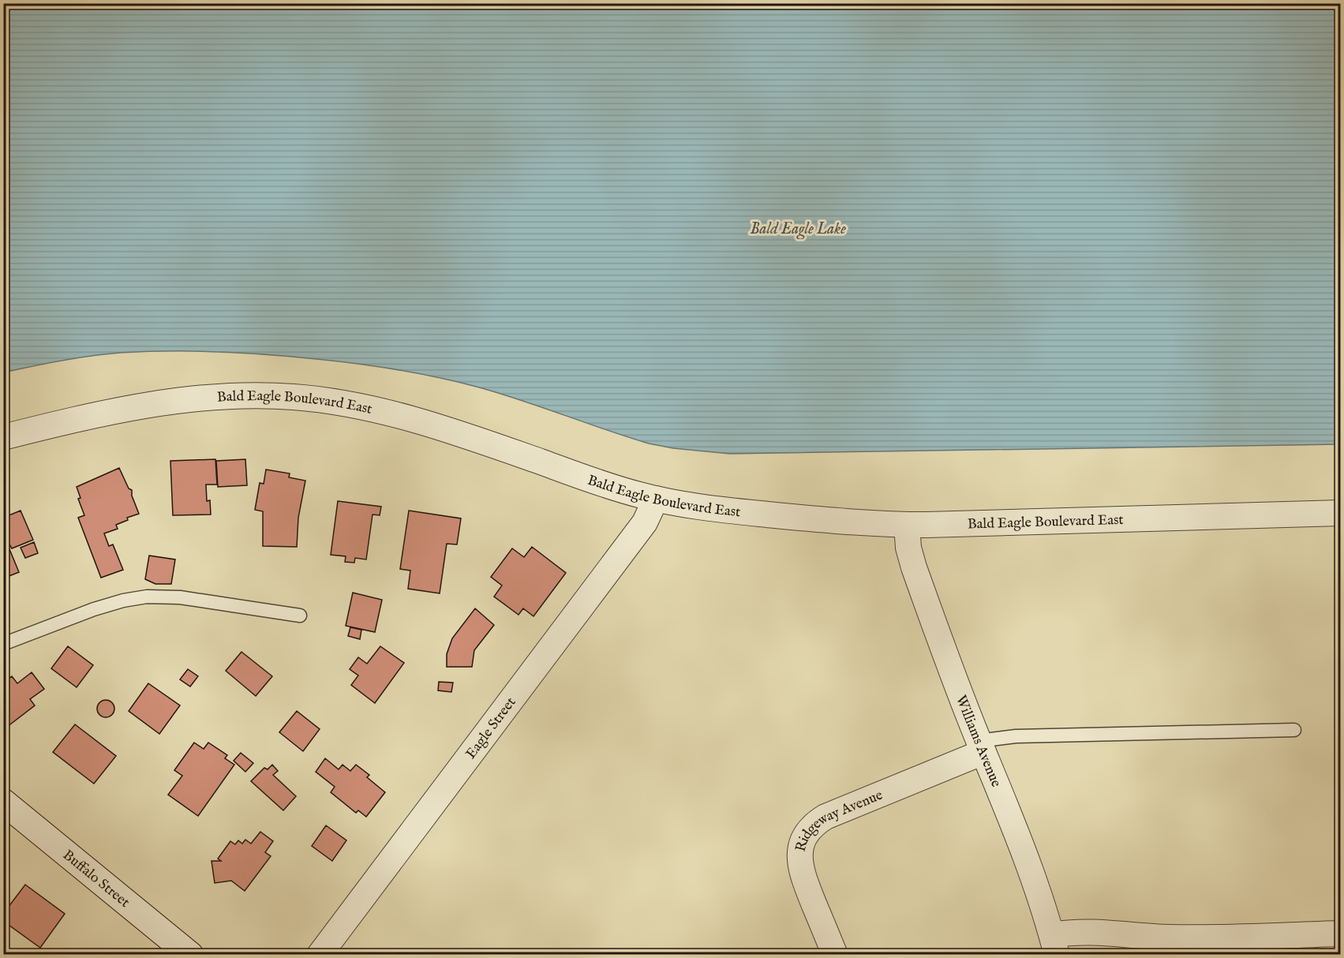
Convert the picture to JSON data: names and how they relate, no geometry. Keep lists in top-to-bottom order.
{
  "streets": {
    "street": [
      "Bald Eagle Boulevard East",
      "Eagle Street",
      "Williams Avenue",
      "Ridgeway Avenue",
      "Buffalo Street"
    ]
  },
  "crossings": [
    ["Bald Eagle Boulevard East", "Eagle Street"],
    ["Bald Eagle Boulevard East", "Williams Avenue"],
    ["Williams Avenue", "Ridgeway Avenue"]
  ],
  "water": ["Bald Eagle Lake"]
}
